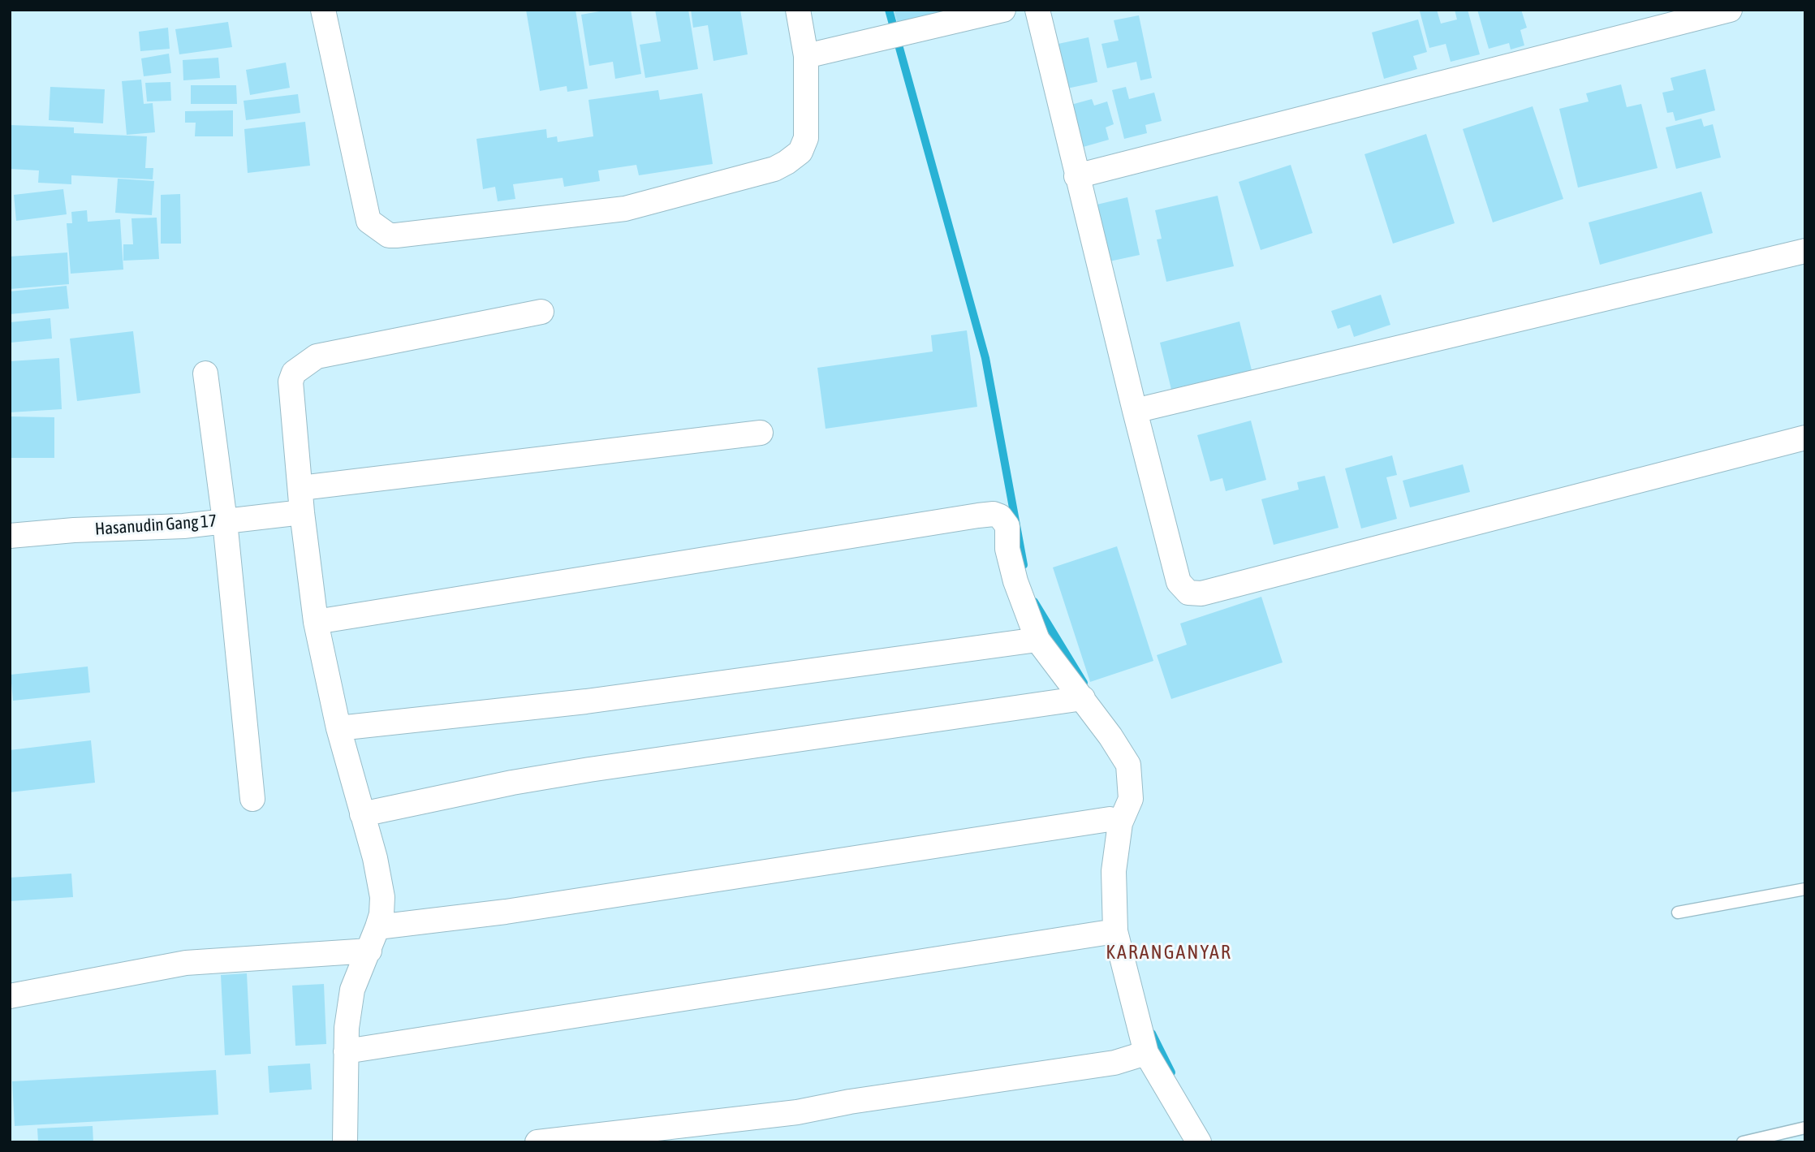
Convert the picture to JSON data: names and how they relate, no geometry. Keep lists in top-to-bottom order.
{
  "streets": {
    "street": ["Hasanudin Gang 17"]
  },
  "districts": ["KARANGANYAR"]
}
